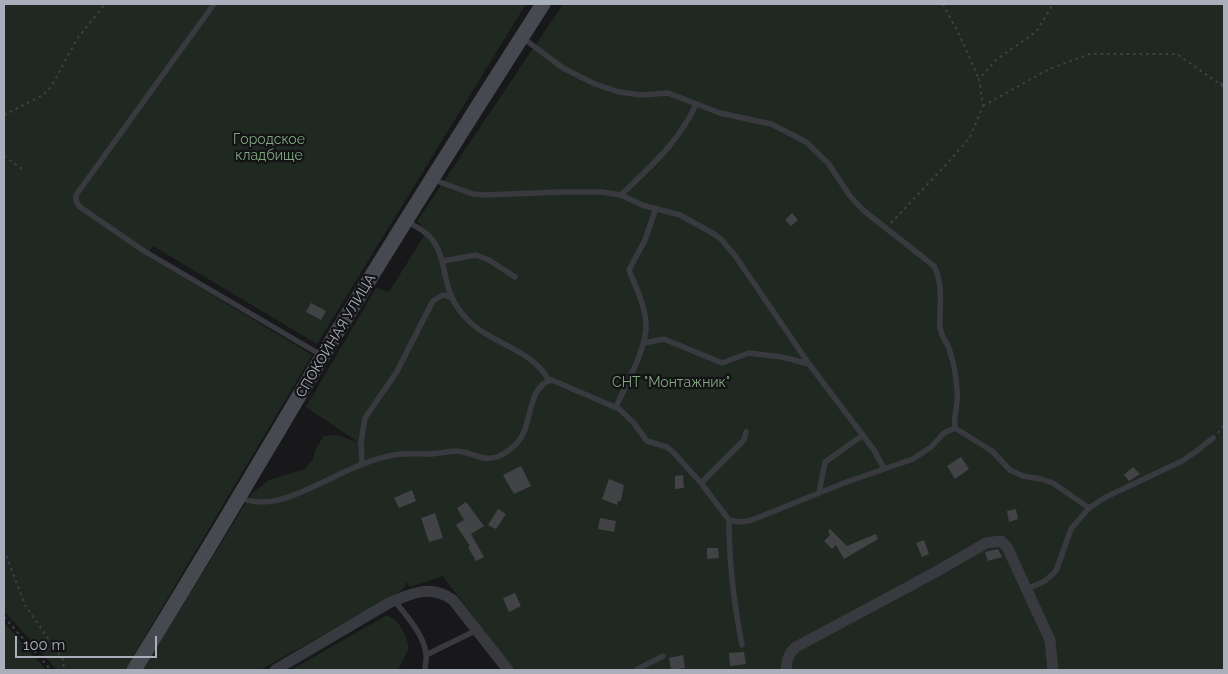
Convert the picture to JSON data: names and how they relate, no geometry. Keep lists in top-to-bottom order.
{
  "streets": {
    "street": ["СПОКОЙНАЯ УЛИЦА"]
  },
  "parks": ["Городское кладбище", "СНТ \"Монтажник\""],
  "scale_bar": "100 m"
}
